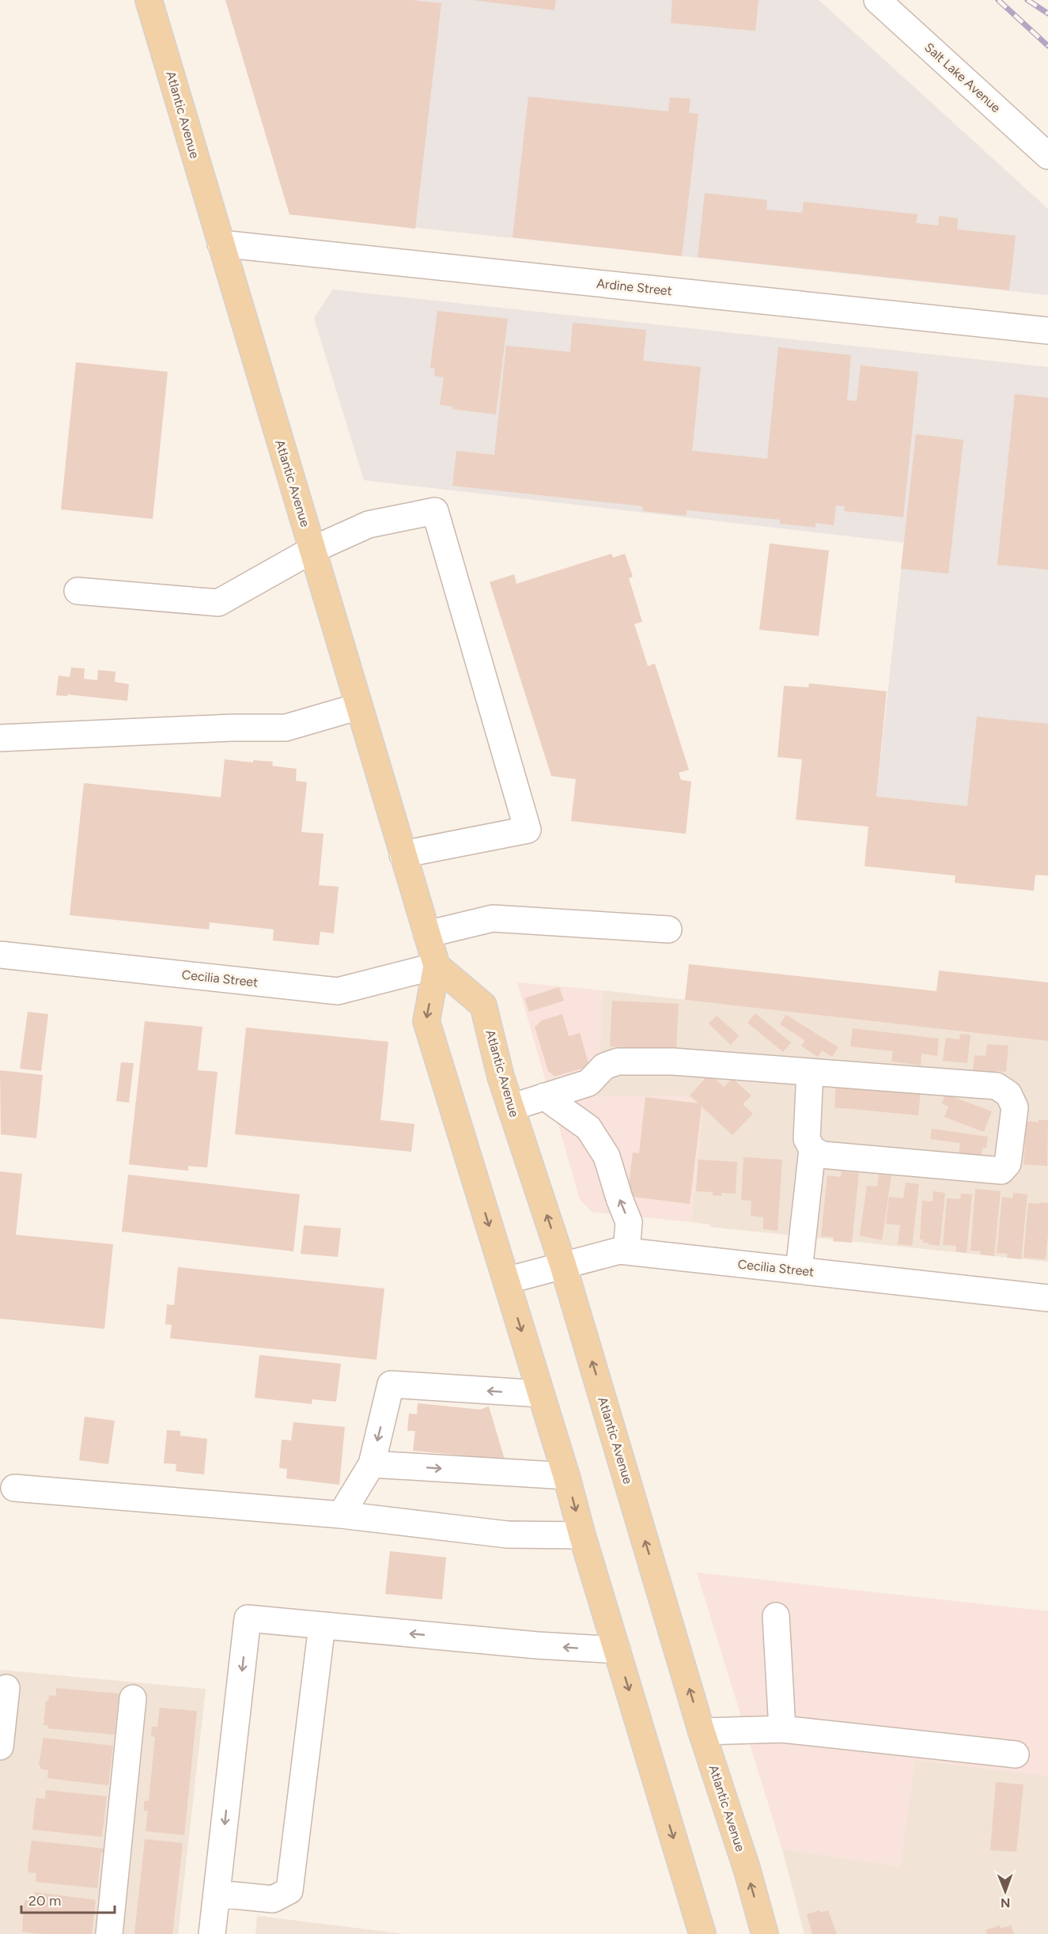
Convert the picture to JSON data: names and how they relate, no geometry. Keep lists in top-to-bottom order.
{
  "streets": {
    "main road": ["Atlantic Avenue"],
    "street": ["Salt Lake Avenue", "Ardine Street", "Cecilia Street"]
  },
  "crossings": [
    ["Atlantic Avenue", "Ardine Street"],
    ["Atlantic Avenue", "Cecilia Street"]
  ],
  "scale_bar": "20 m",
  "north": "bottom"
}
